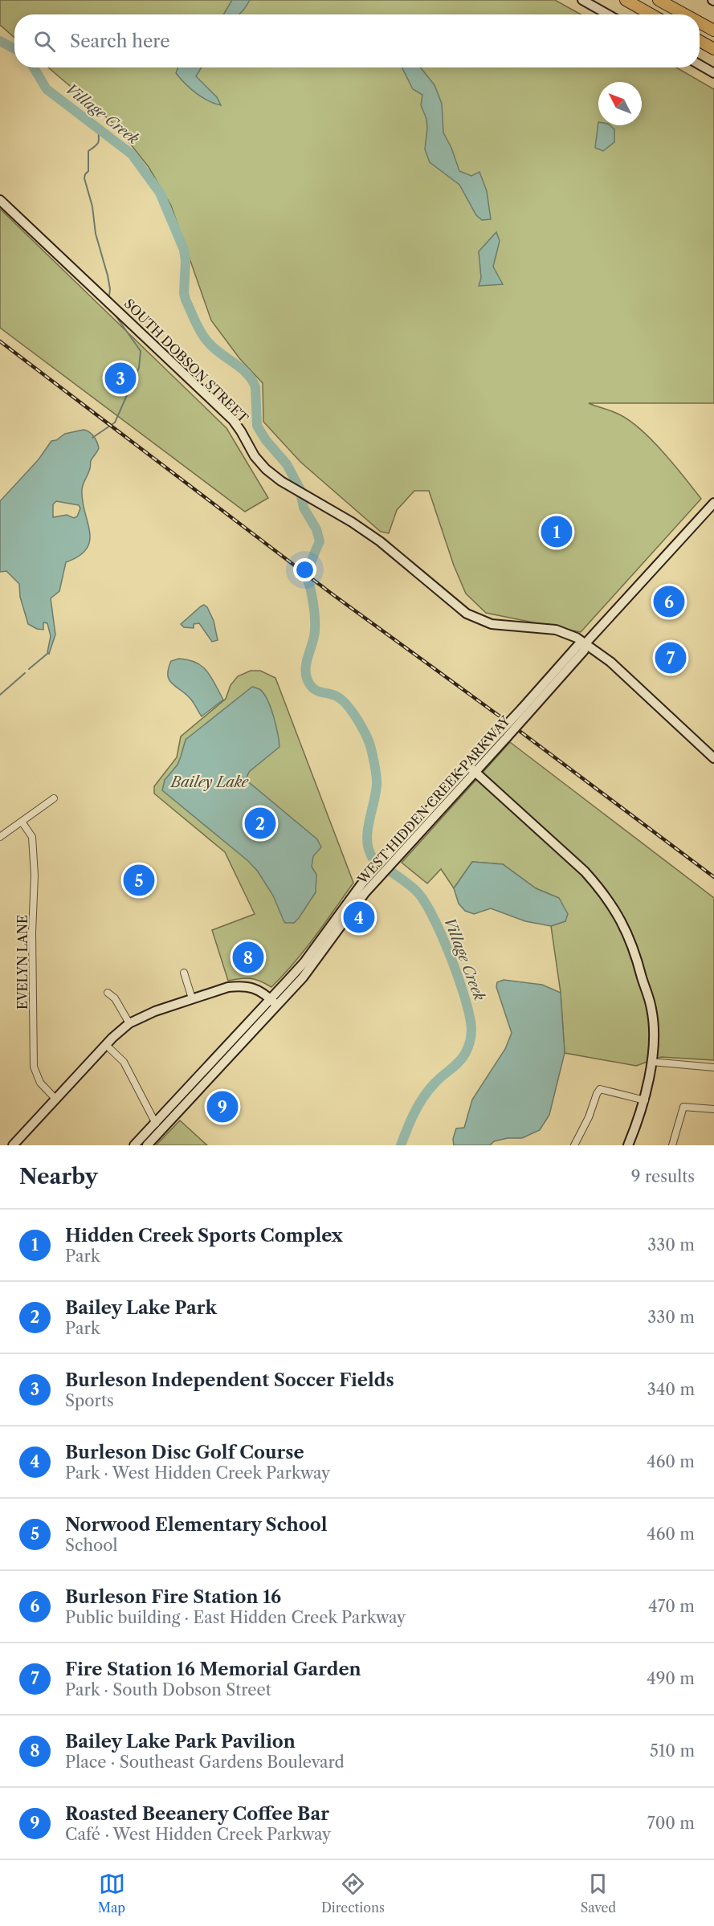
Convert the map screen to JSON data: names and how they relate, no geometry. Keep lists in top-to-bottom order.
{
  "streets": {
    "street": ["SOUTH DOBSON STREET", "WEST HIDDEN CREEK PARKWAY", "EVELYN LANE"]
  },
  "crossings": [
    ["SOUTH DOBSON STREET", "WEST HIDDEN CREEK PARKWAY"]
  ],
  "water": ["Village Creek", "Bailey Lake"],
  "north": "top left",
  "page": {
    "search": "Search here",
    "pins": [
      "3",
      "1",
      "6",
      "7",
      "2",
      "5",
      "4",
      "8",
      "9"
    ],
    "heading": ["Nearby", "9 results"],
    "list": [
      {
        "mark": "1",
        "name": "Hidden Creek Sports Complex",
        "note": "Park",
        "value": "330 m"
      },
      {
        "mark": "2",
        "name": "Bailey Lake Park",
        "note": "Park",
        "value": "330 m"
      },
      {
        "mark": "3",
        "name": "Burleson Independent Soccer Fields",
        "note": "Sports",
        "value": "340 m"
      },
      {
        "mark": "4",
        "name": "Burleson Disc Golf Course",
        "note": "Park · West Hidden Creek Parkway",
        "value": "460 m"
      },
      {
        "mark": "5",
        "name": "Norwood Elementary School",
        "note": "School",
        "value": "460 m"
      },
      {
        "mark": "6",
        "name": "Burleson Fire Station 16",
        "note": "Public building · East Hidden Creek Parkway",
        "value": "470 m"
      },
      {
        "mark": "7",
        "name": "Fire Station 16 Memorial Garden",
        "note": "Park · South Dobson Street",
        "value": "490 m"
      },
      {
        "mark": "8",
        "name": "Bailey Lake Park Pavilion",
        "note": "Place · Southeast Gardens Boulevard",
        "value": "510 m"
      },
      {
        "mark": "9",
        "name": "Roasted Beeanery Coffee Bar",
        "note": "Café · West Hidden Creek Parkway",
        "value": "700 m"
      }
    ],
    "nav": ["Map", "Directions", "Saved"]
  }
}
